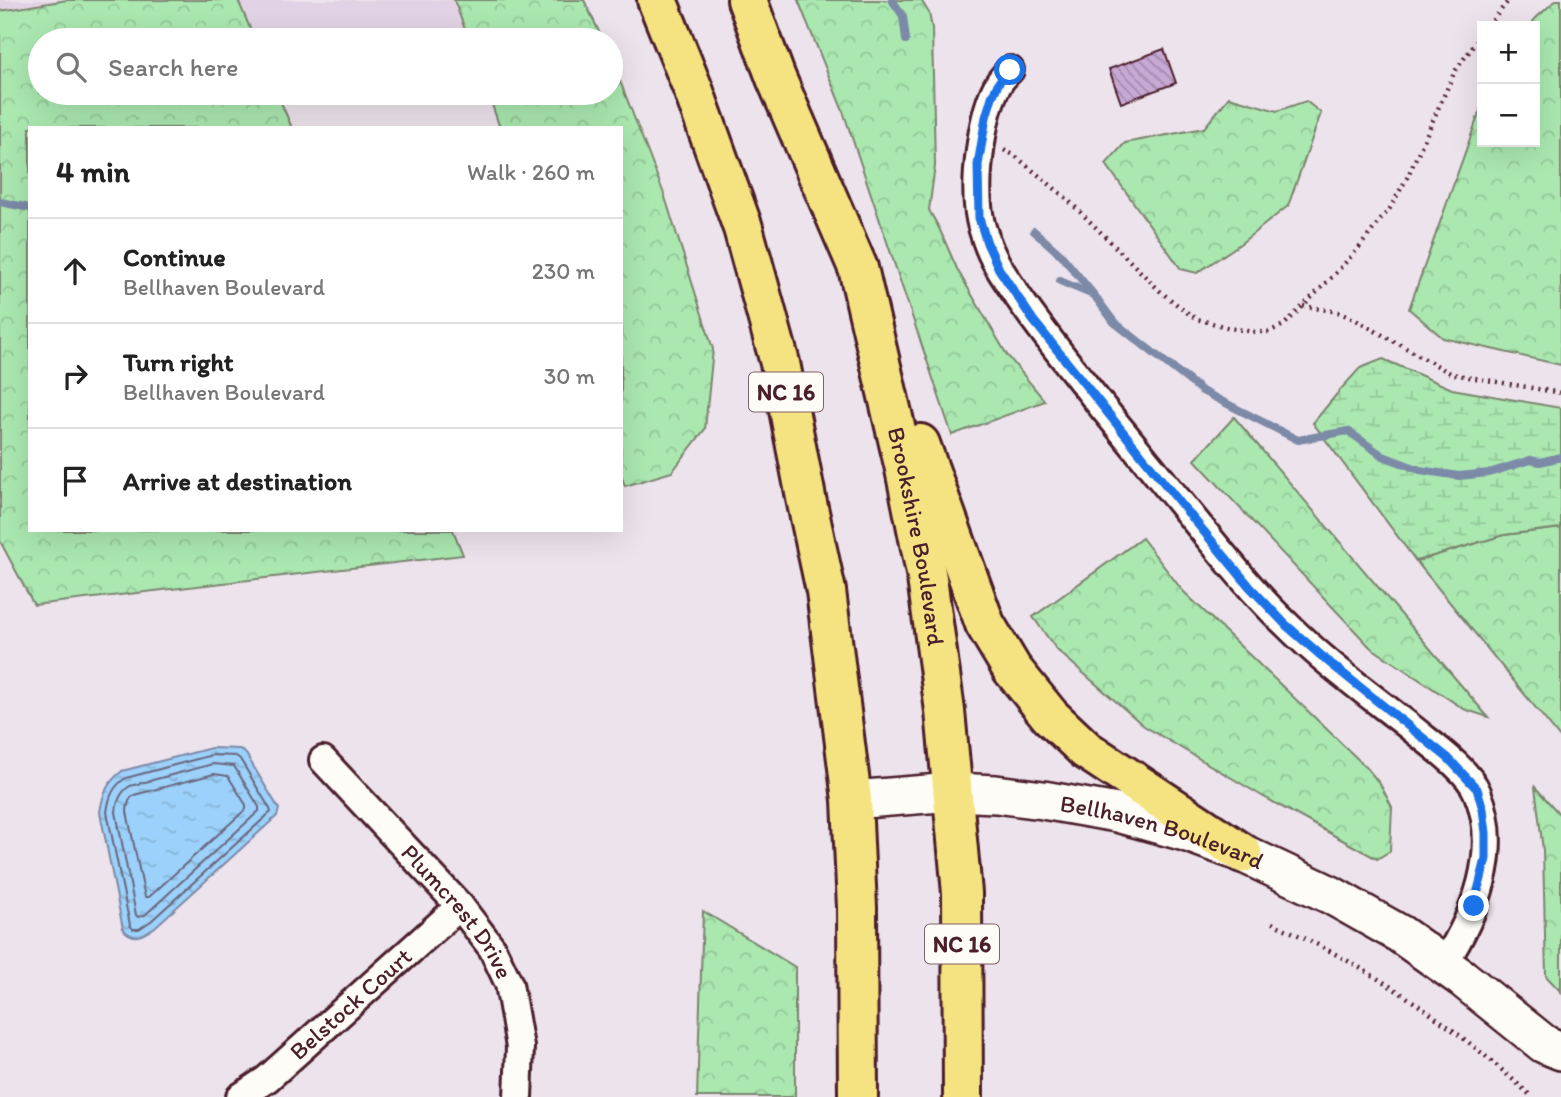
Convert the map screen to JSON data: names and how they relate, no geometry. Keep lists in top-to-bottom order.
{
  "streets": {
    "highway": ["NC 16", "Brookshire Boulevard"],
    "main road": ["Bellhaven Boulevard"],
    "street": ["Plumcrest Drive", "Belstock Court"]
  },
  "crossings": [
    ["NC 16", "Bellhaven Boulevard"],
    ["Brookshire Boulevard", "Bellhaven Boulevard"],
    ["Plumcrest Drive", "Belstock Court"]
  ],
  "page": {
    "map_buttons": ["+", "−"],
    "search": "Search here",
    "heading": ["4 min", "Walk · 260 m"],
    "list": [
      ["Continue", "Bellhaven Boulevard", "230 m"],
      ["Turn right", "Bellhaven Boulevard", "30 m"],
      "Arrive at destination"
    ]
  }
}
